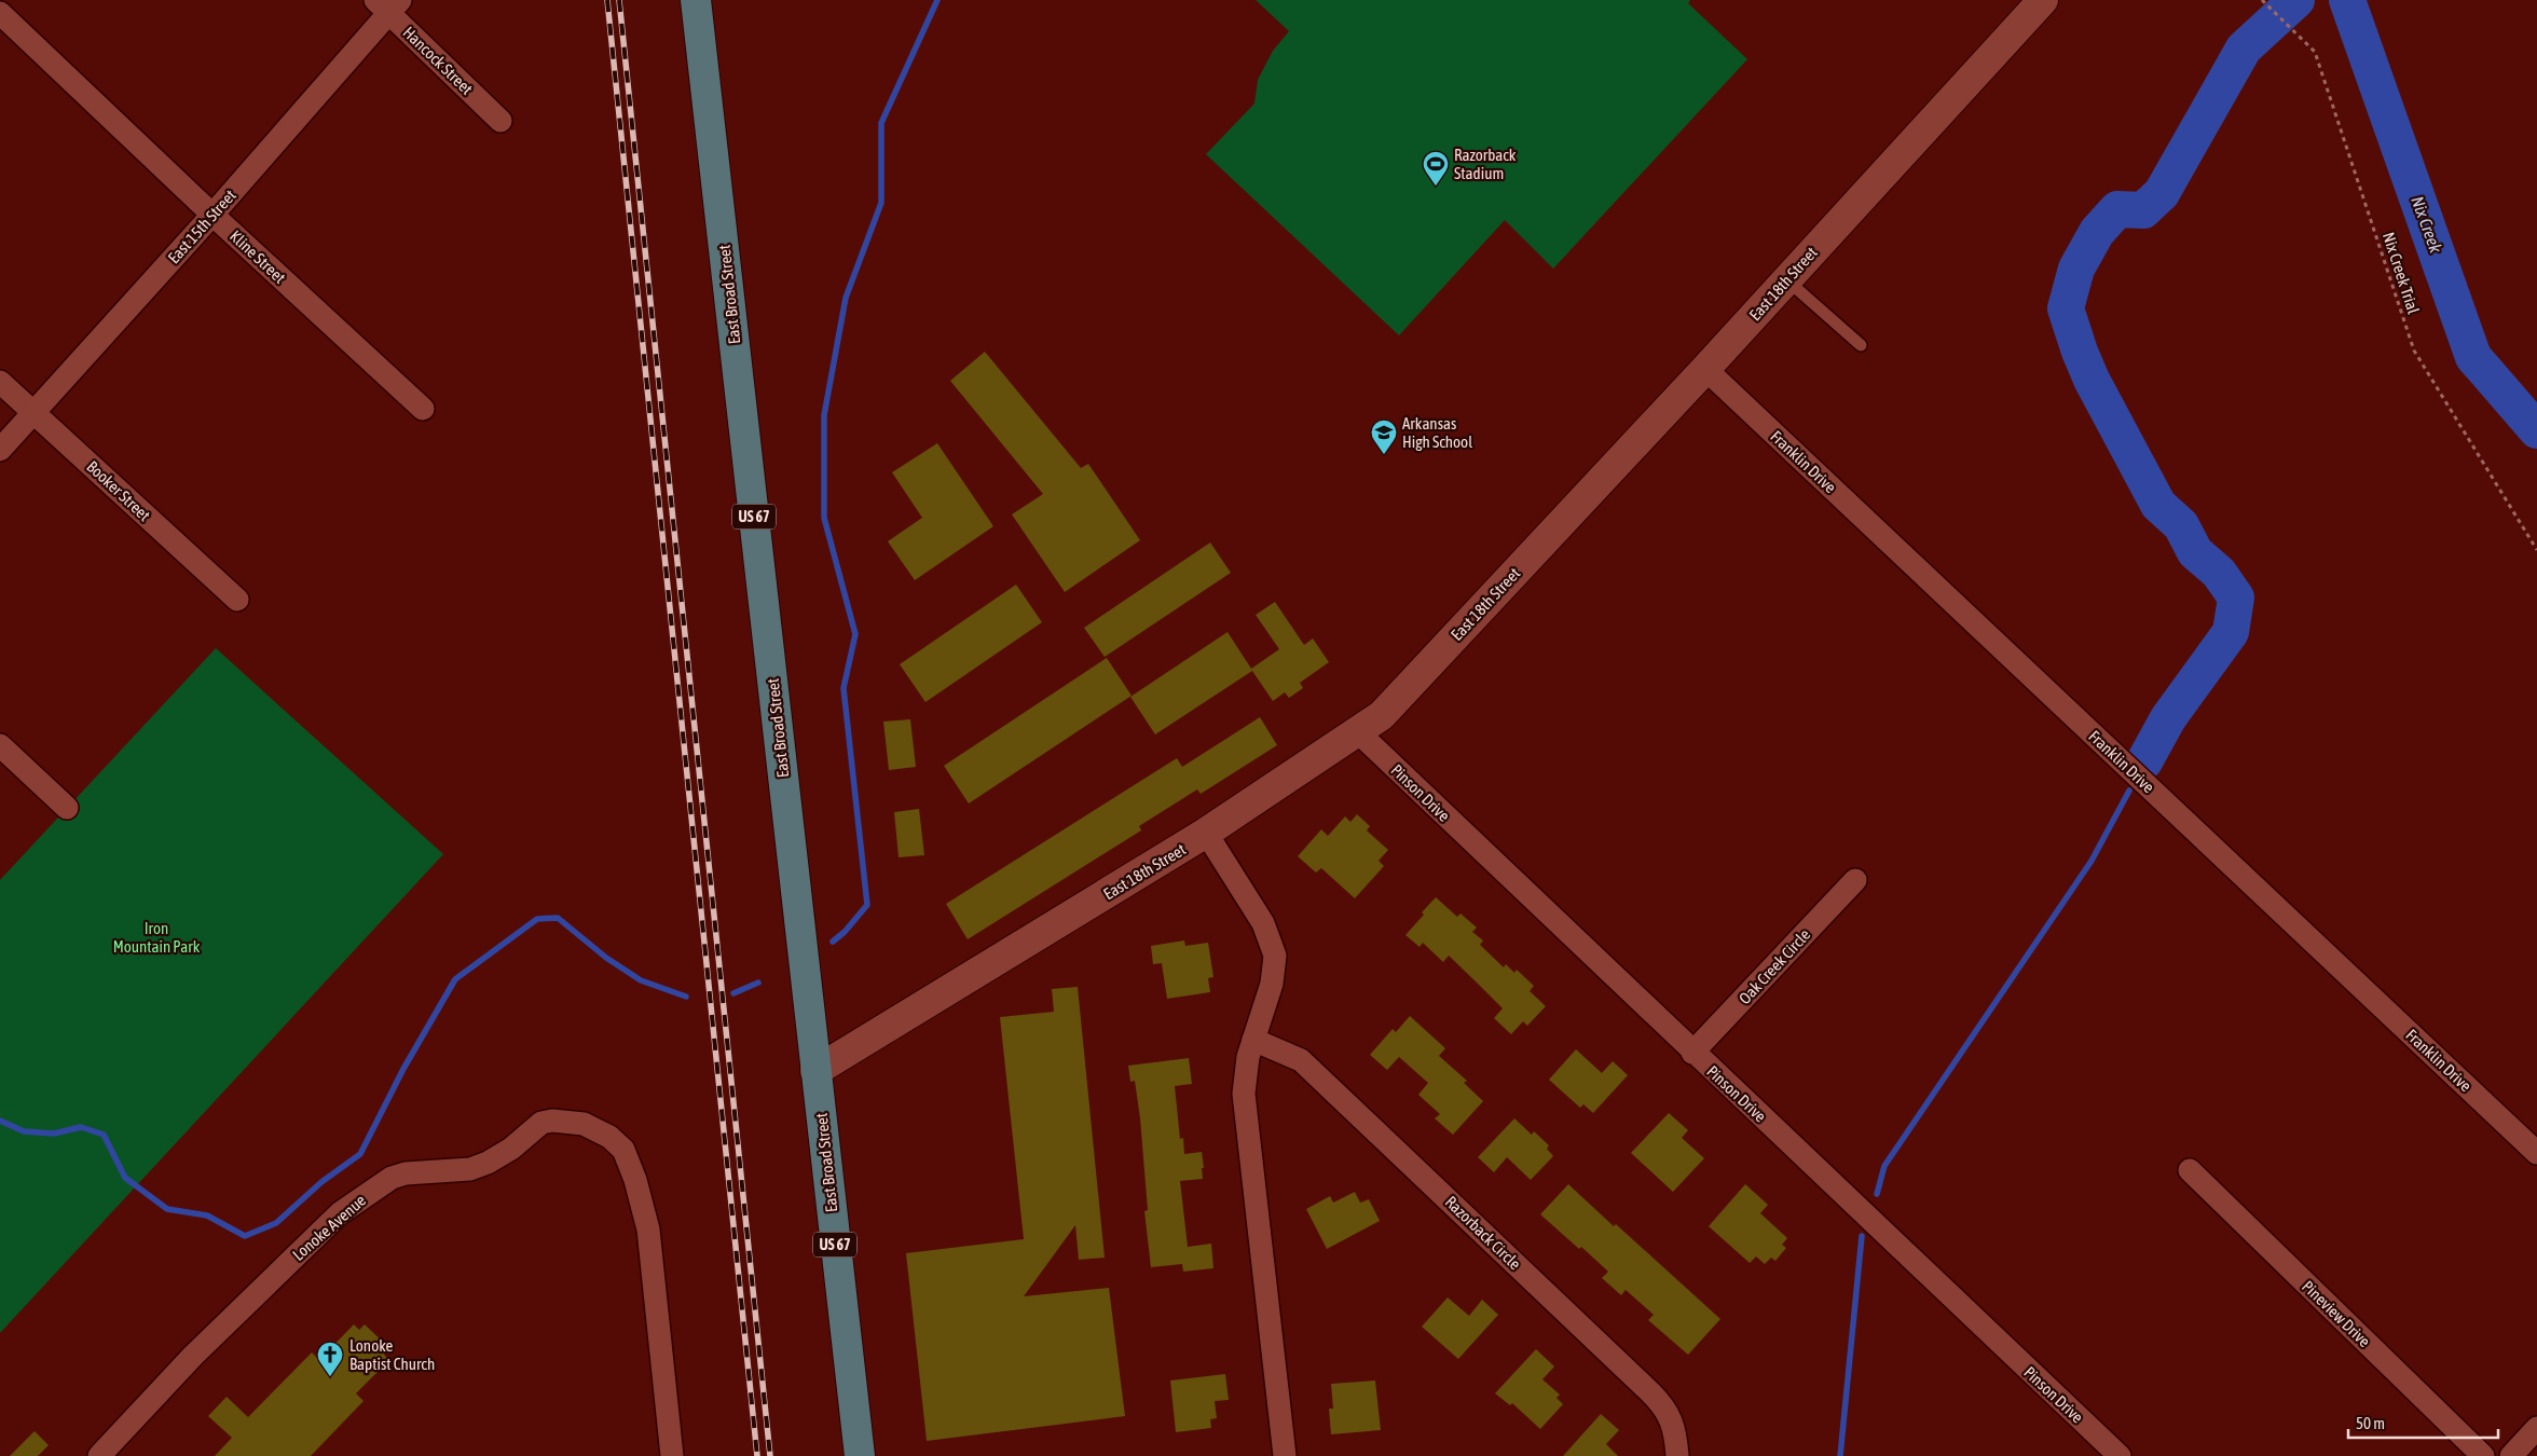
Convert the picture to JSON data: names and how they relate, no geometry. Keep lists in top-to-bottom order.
{
  "streets": {
    "main road": ["East Broad Street", "US 67"],
    "street": [
      "Hancock Street",
      "East 15th Street",
      "Kline Street",
      "East 18th Street",
      "Franklin Drive",
      "Booker Street",
      "Pinson Drive",
      "Oak Creek Circle",
      "Lonoke Avenue",
      "Razorback Circle",
      "Pineview Drive"
    ],
    "path": ["Nix Creek Trial"]
  },
  "crossings": [
    ["Hancock Street", "East 15th Street"],
    ["East 15th Street", "Kline Street"],
    ["East 15th Street", "Booker Street"],
    ["East 18th Street", "East Broad Street"],
    ["East 18th Street", "Franklin Drive"],
    ["East 18th Street", "Pinson Drive"],
    ["Pinson Drive", "Oak Creek Circle"]
  ],
  "water": ["Nix Creek"],
  "parks": ["Iron Mountain Park"],
  "places": {
    "sports": ["Razorback Stadium"],
    "school or university": ["Arkansas High School"],
    "church": ["Lonoke Baptist Church"]
  },
  "scale_bar": "50 m"
}
